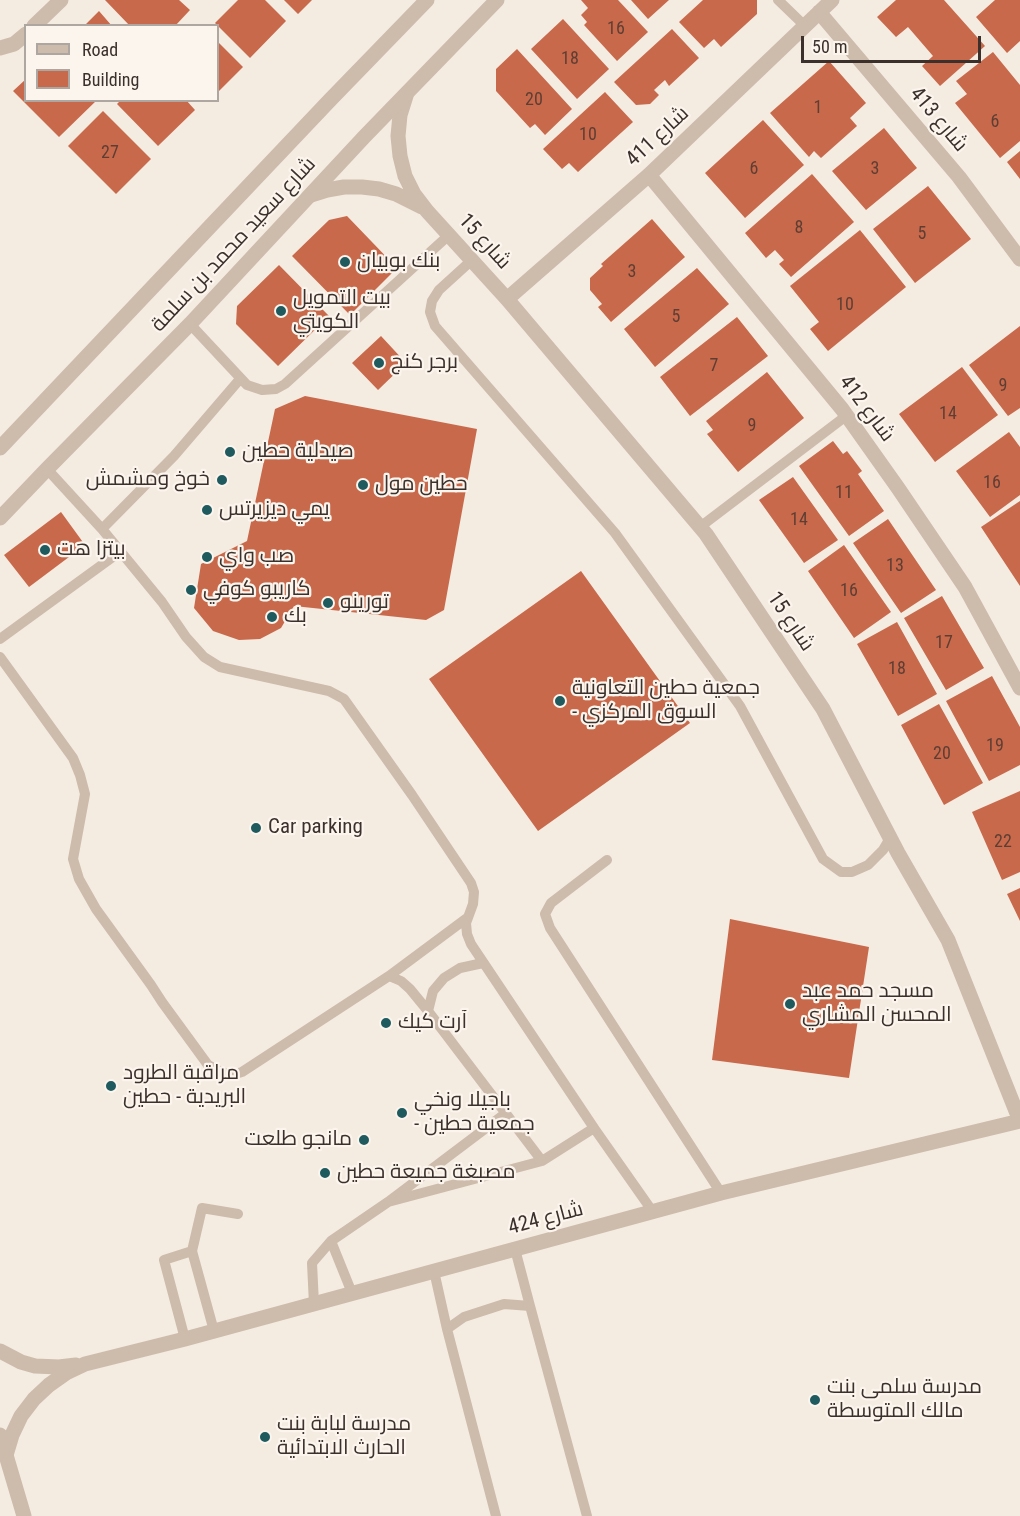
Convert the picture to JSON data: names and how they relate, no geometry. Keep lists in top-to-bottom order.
{
  "streets": {
    "street": [
      "شارع 413",
      "شارع 411",
      "شارع 15",
      "شارع سعيد محمد بن سلمة",
      "شارع 412",
      "شارع 424"
    ]
  },
  "crossings": [
    ["شارع 413", "شارع 411"],
    ["شارع 411", "شارع 15"],
    ["شارع 411", "شارع 412"],
    ["شارع 15", "شارع سعيد محمد بن سلمة"],
    ["شارع 15", "شارع 424"]
  ],
  "places": [
    "بنك بوبيان",
    "بيت التمويل الكويتي",
    "برجر كنج",
    "صيدلية حطين",
    "خوخ ومشمش",
    "حطين مول",
    "يمي ديزيرتس",
    "بيتزا هت",
    "صب واي",
    "كاريبو كوفي",
    "تورينو",
    "بك",
    "جمعية حطين التعاونية - السوق المركزي",
    "Car parking",
    "مسجد حمد عبد المحسن المشاري",
    "آرت كيك",
    "مراقبة الطرود البريدية - حطين",
    "باجيلا ونخي - جمعية حطين",
    "مانجو طلعت",
    "مصبغة جميعة حطين",
    "مدرسة سلمى بنت مالك المتوسطة",
    "مدرسة لبابة بنت الحارث الابتدائية"
  ],
  "house_numbers": [
    "16",
    "18",
    "20",
    "1",
    "6",
    "10",
    "27",
    "6",
    "3",
    "8",
    "5",
    "3",
    "10",
    "5",
    "7",
    "9",
    "14",
    "9",
    "16",
    "11",
    "14",
    "13",
    "16",
    "17",
    "18",
    "19",
    "20",
    "22"
  ],
  "legend": ["Road", "Building"],
  "scale_bar": "50 m"
}
